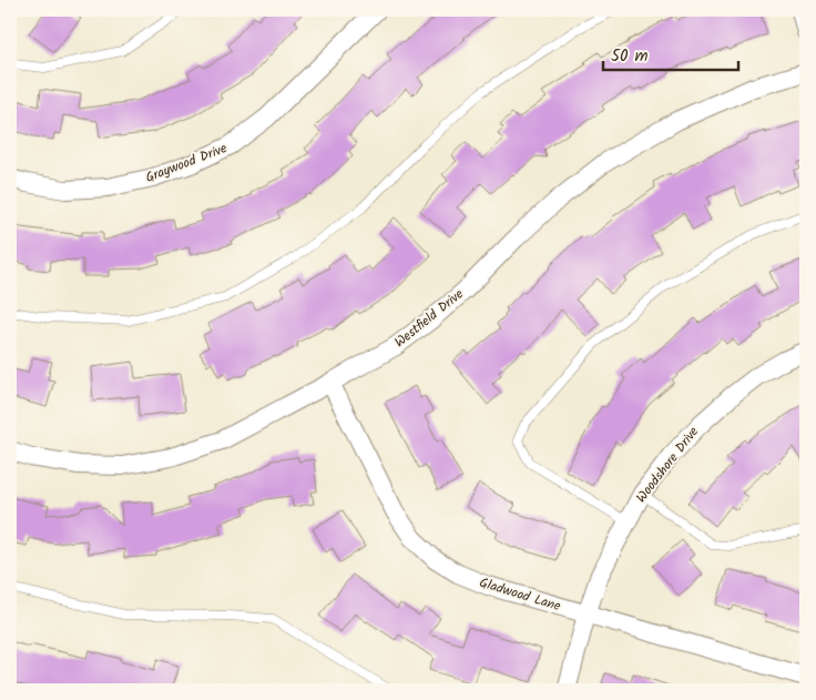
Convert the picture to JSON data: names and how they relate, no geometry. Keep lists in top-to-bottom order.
{
  "streets": {
    "street": [
      "Graywood Drive",
      "Westfield Drive",
      "Woodshore Drive",
      "Gladwood Lane"
    ]
  },
  "crossings": [
    ["Westfield Drive", "Gladwood Lane"],
    ["Woodshore Drive", "Gladwood Lane"]
  ],
  "scale_bar": "50 m"
}
